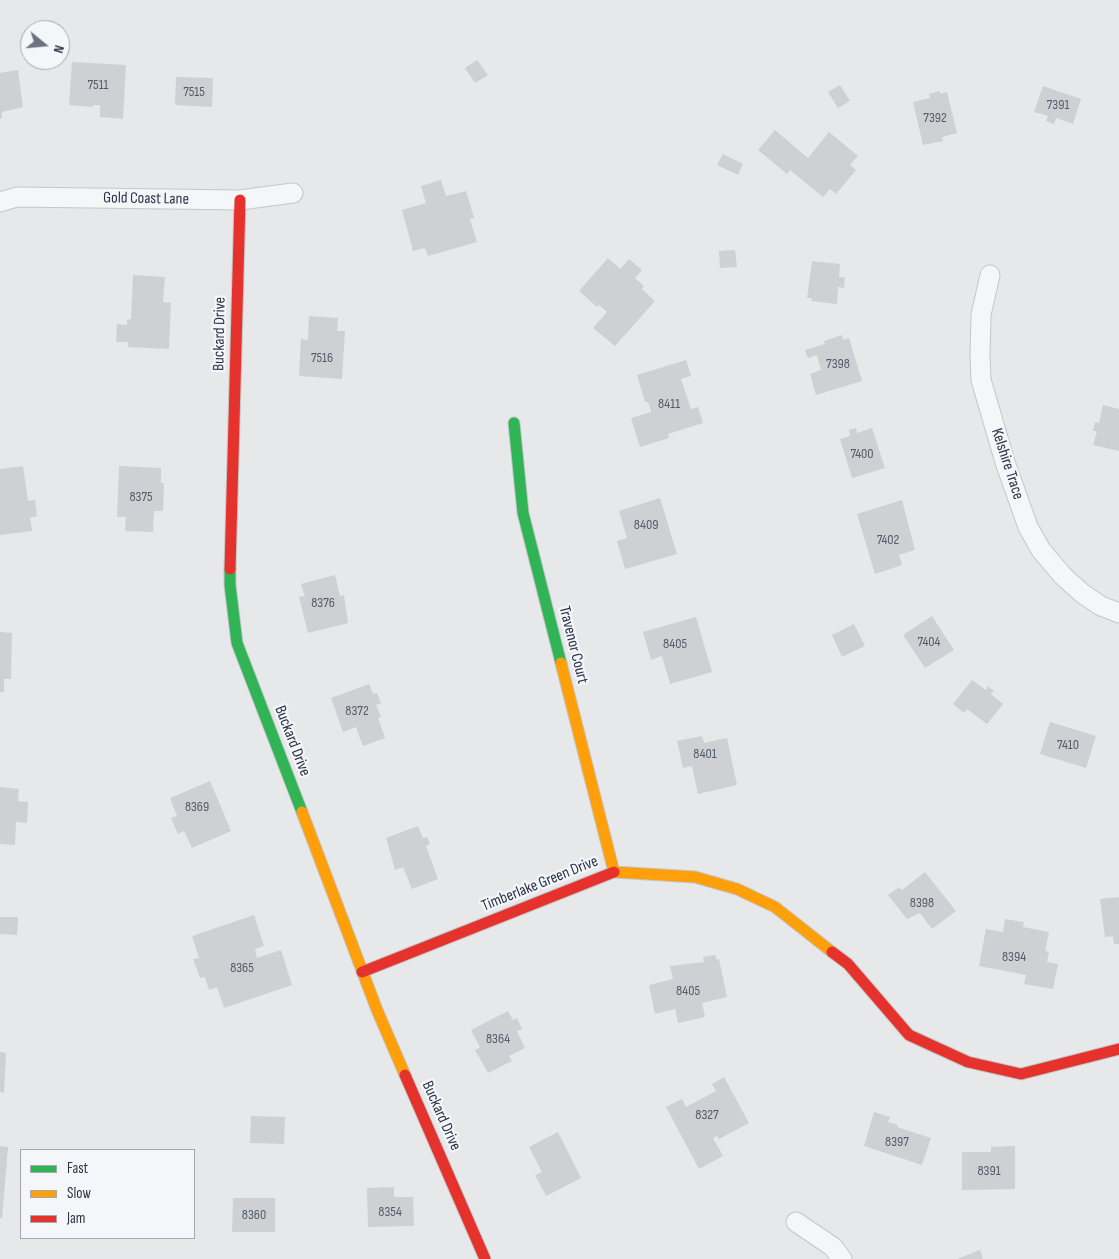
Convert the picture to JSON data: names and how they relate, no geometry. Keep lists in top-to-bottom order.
{
  "streets": {
    "street": [
      "Gold Coast Lane",
      "Buckard Drive",
      "Kelshire Trace",
      "Travenor Court",
      "Timberlake Green Drive"
    ]
  },
  "crossings": [
    ["Gold Coast Lane", "Buckard Drive"],
    ["Buckard Drive", "Timberlake Green Drive"],
    ["Travenor Court", "Timberlake Green Drive"]
  ],
  "house_numbers": [
    "7511",
    "7515",
    "7391",
    "7392",
    "7516",
    "7398",
    "8411",
    "7400",
    "8375",
    "8409",
    "7402",
    "8376",
    "7404",
    "8405",
    "8372",
    "7410",
    "8401",
    "8369",
    "8398",
    "8394",
    "8365",
    "8405",
    "8364",
    "8327",
    "8397",
    "8391",
    "8354",
    "8360"
  ],
  "legend": ["Fast", "Slow", "Jam"],
  "north": "right"
}
